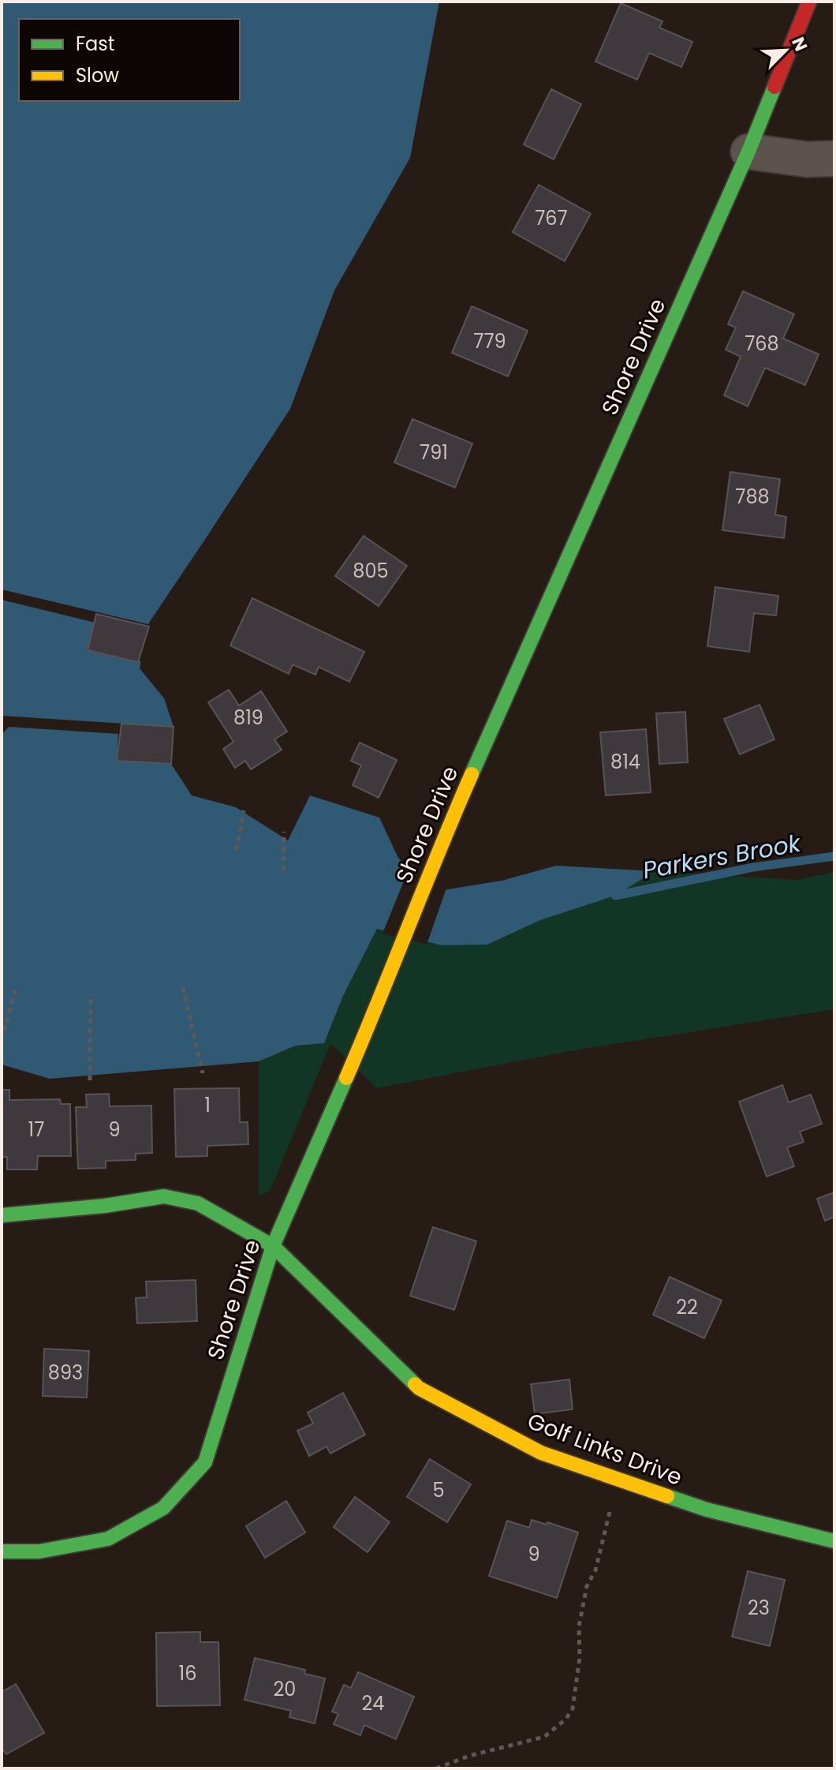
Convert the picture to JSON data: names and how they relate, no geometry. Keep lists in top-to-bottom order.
{
  "streets": {
    "street": ["Shore Drive", "Golf Links Drive"]
  },
  "crossings": [
    ["Shore Drive", "Golf Links Drive"]
  ],
  "water": ["Parkers Brook"],
  "house_numbers": [
    "767",
    "779",
    "768",
    "791",
    "788",
    "805",
    "819",
    "814",
    "1",
    "17",
    "9",
    "22",
    "893",
    "5",
    "9",
    "23",
    "16",
    "20",
    "24"
  ],
  "legend": ["Fast", "Slow"],
  "north": "top right"
}
